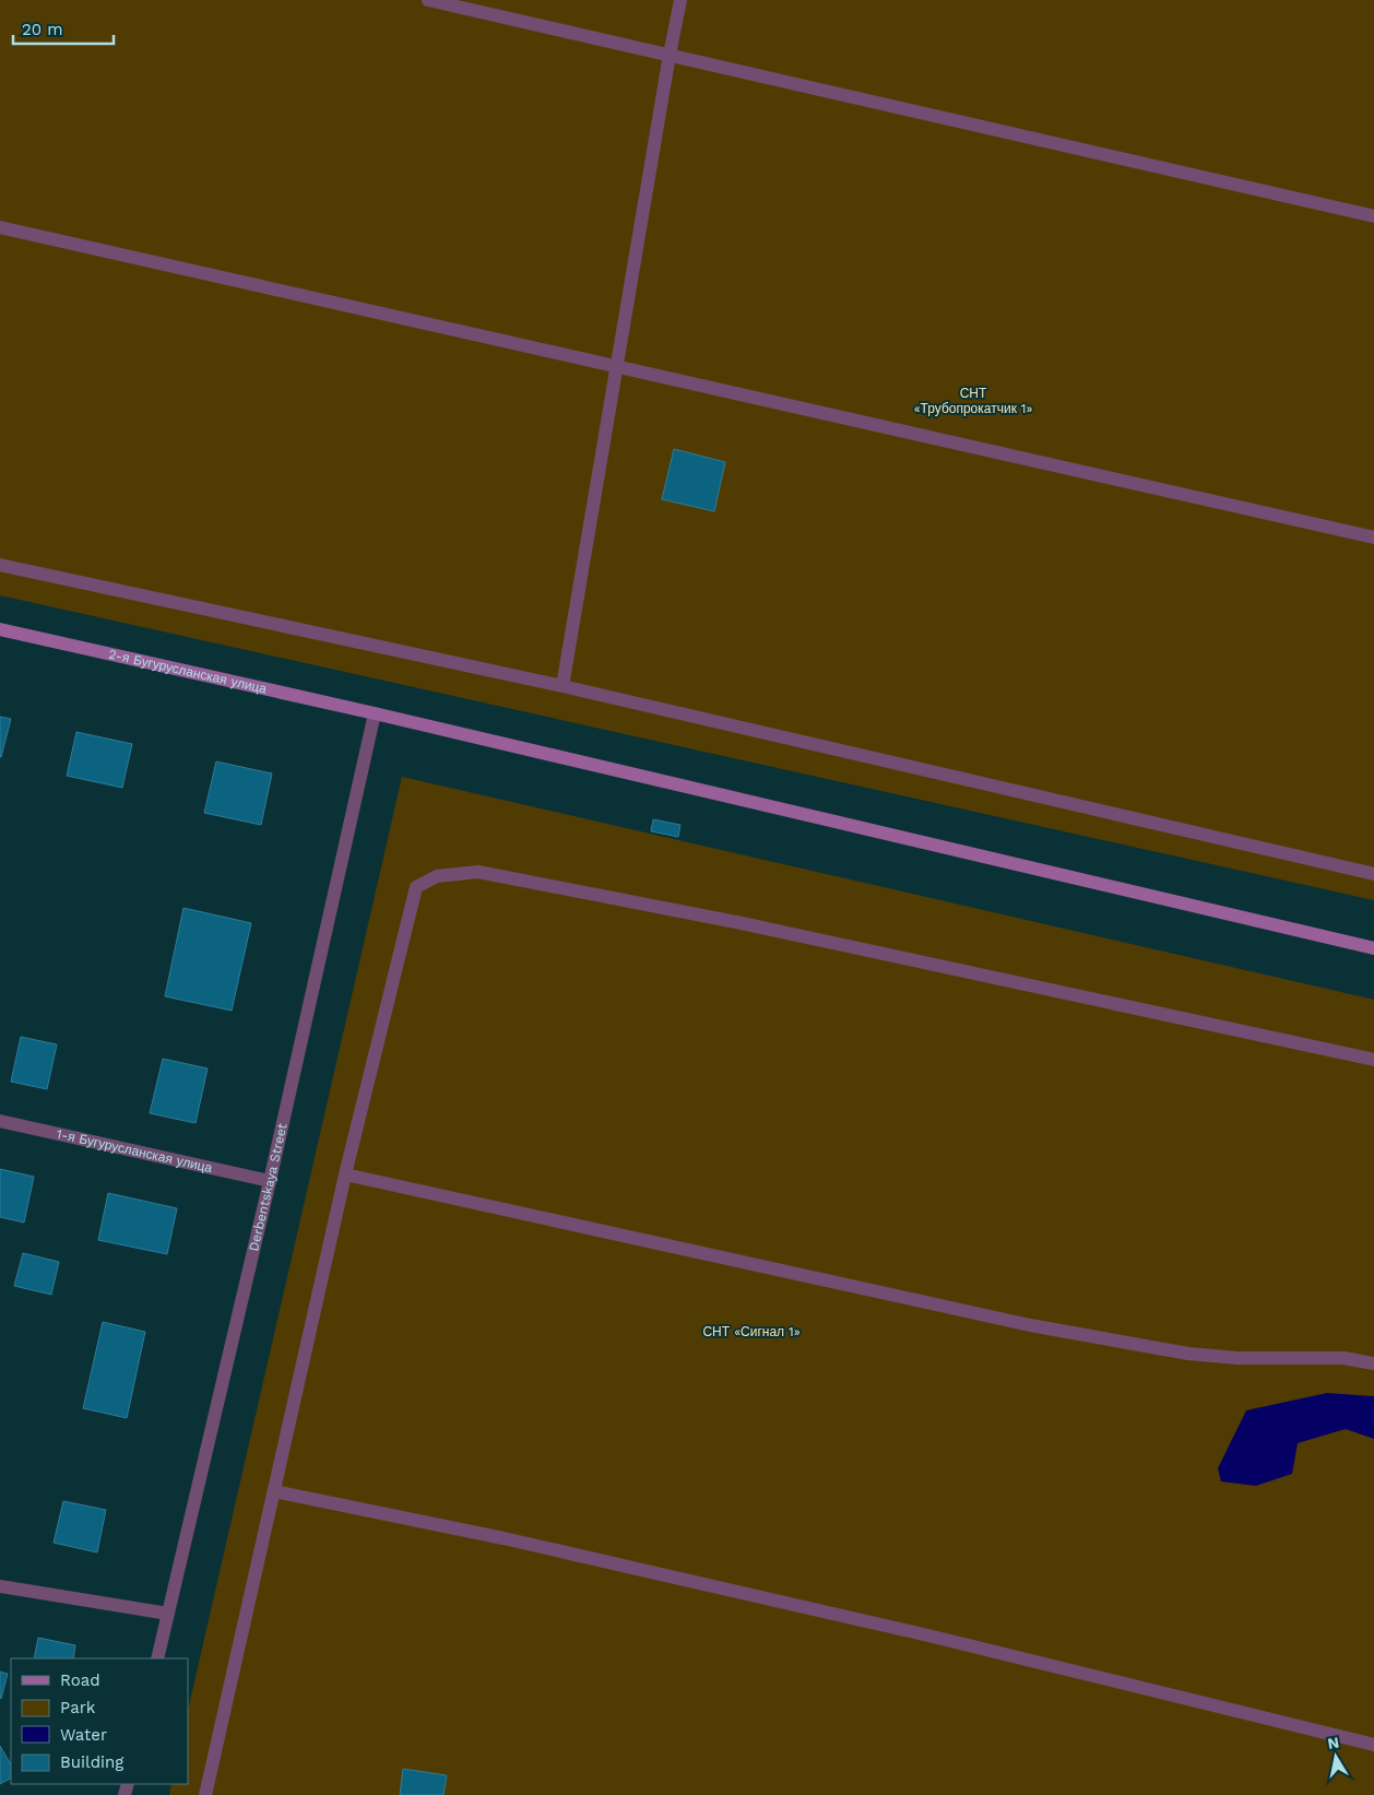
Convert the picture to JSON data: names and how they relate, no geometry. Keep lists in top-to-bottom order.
{
  "streets": {
    "street": ["2-я Бугурусланская улица", "1-я Бугурусланская улица", "Derbentskaya Street"]
  },
  "crossings": [
    ["2-я Бугурусланская улица", "Derbentskaya Street"],
    ["1-я Бугурусланская улица", "Derbentskaya Street"]
  ],
  "parks": ["СНТ «Трубопрокатчик 1»", "СНТ «Сигнал 1»"],
  "legend": [
    "Road",
    "Park",
    "Water",
    "Building"
  ],
  "scale_bar": "20 m",
  "north": "top"
}
